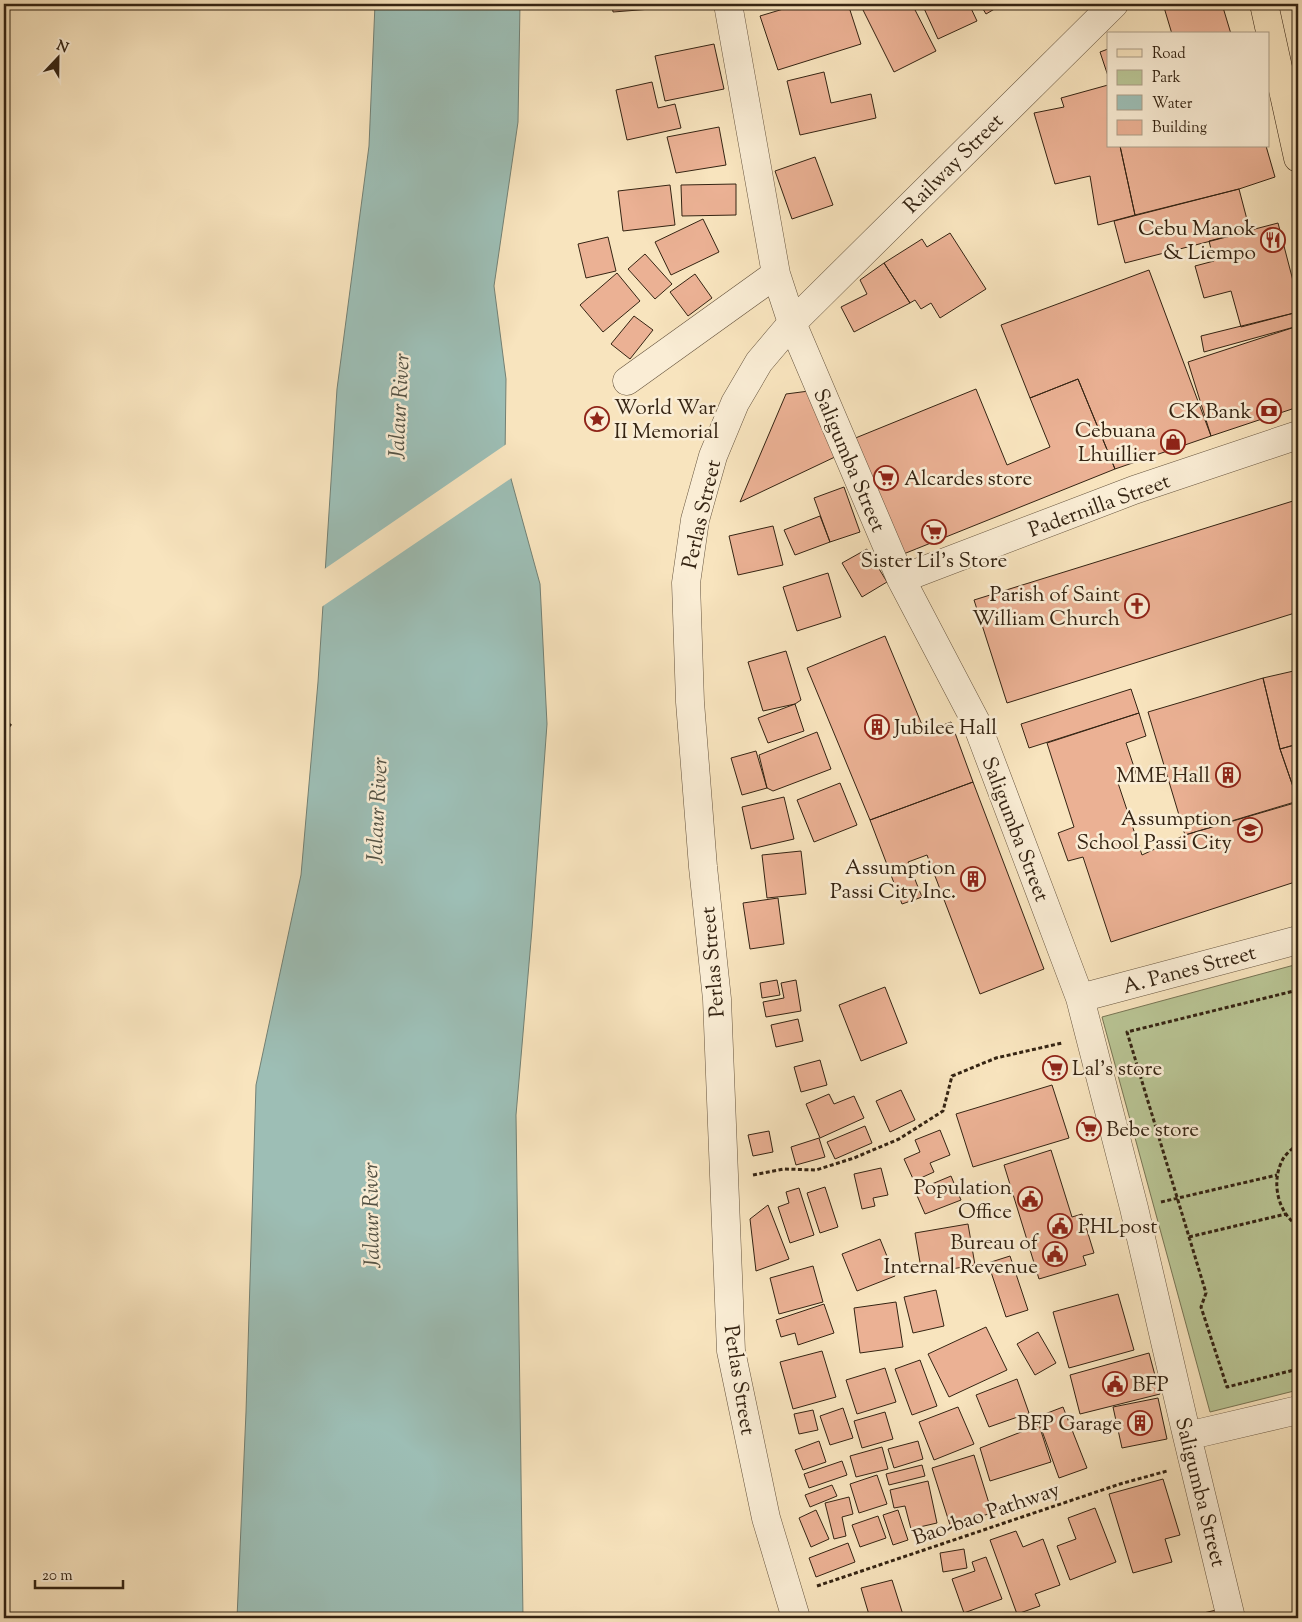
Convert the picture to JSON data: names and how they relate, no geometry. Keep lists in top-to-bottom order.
{
  "streets": {
    "street": [
      "Railway Street",
      "Saligumba Street",
      "Padernilla Street",
      "Perlas Street",
      "A. Panes Street"
    ],
    "path": ["Bao-bao Pathway"]
  },
  "crossings": [
    ["Railway Street", "Saligumba Street"],
    ["Railway Street", "Perlas Street"],
    ["Saligumba Street", "Padernilla Street"],
    ["Saligumba Street", "Perlas Street"],
    ["Saligumba Street", "A. Panes Street"],
    ["Saligumba Street", "Bao-bao Pathway"],
    ["Perlas Street", "Bao-bao Pathway"]
  ],
  "water": ["Jalaur River"],
  "places": {
    "restaurant": ["Cebu Manok & Liempo"],
    "bank": ["CK Bank"],
    "place": ["World War II Memorial"],
    "shop": ["Cebuana Lhuillier"],
    "supermarket": [
      "Alcardes store",
      "Sister Lil's Store",
      "Lal's store",
      "Bebe store"
    ],
    "church": ["Parish of Saint William Church"],
    "building": [
      "Jubilee Hall",
      "MME Hall",
      "Assumption Passi City Inc.",
      "BFP Garage"
    ],
    "school or university": ["Assumption School Passi City"],
    "public building": [
      "Population Office",
      "PHLpost",
      "Bureau of Internal Revenue",
      "BFP"
    ]
  },
  "legend": [
    "Road",
    "Park",
    "Water",
    "Building"
  ],
  "scale_bar": "20 m",
  "north": "top"
}
